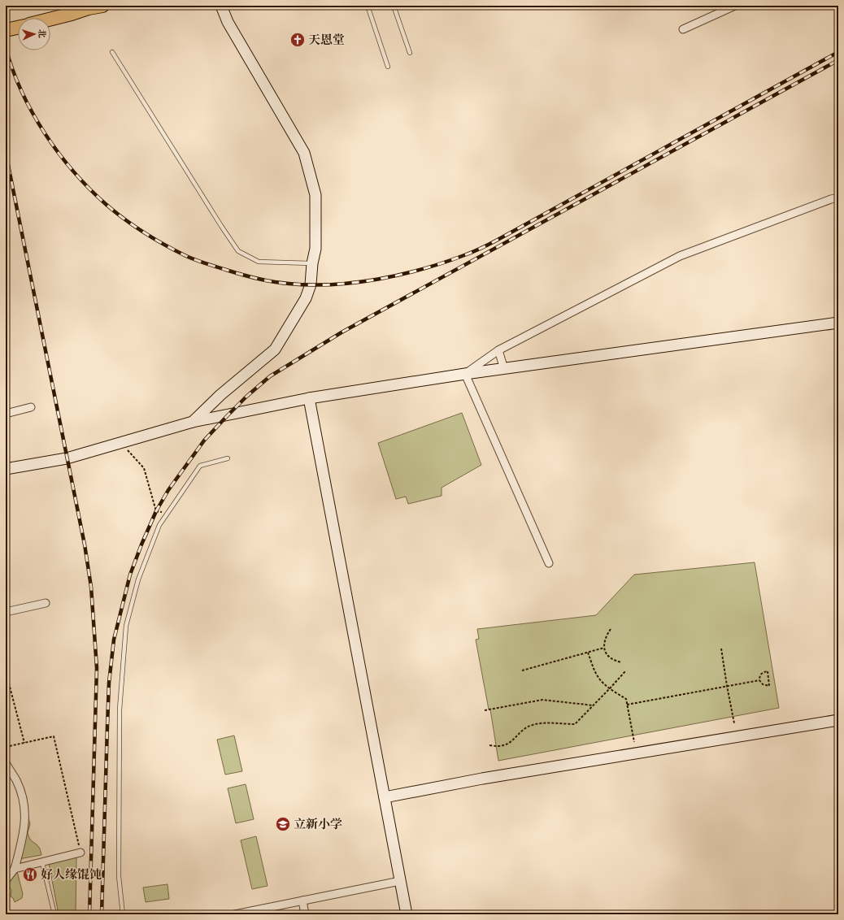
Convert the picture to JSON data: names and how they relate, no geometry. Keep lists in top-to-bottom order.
{
  "places": {
    "church": ["天恩堂"],
    "school or university": ["立新小学"],
    "restaurant": ["好人缘馄饨"]
  },
  "north": "right"
}
